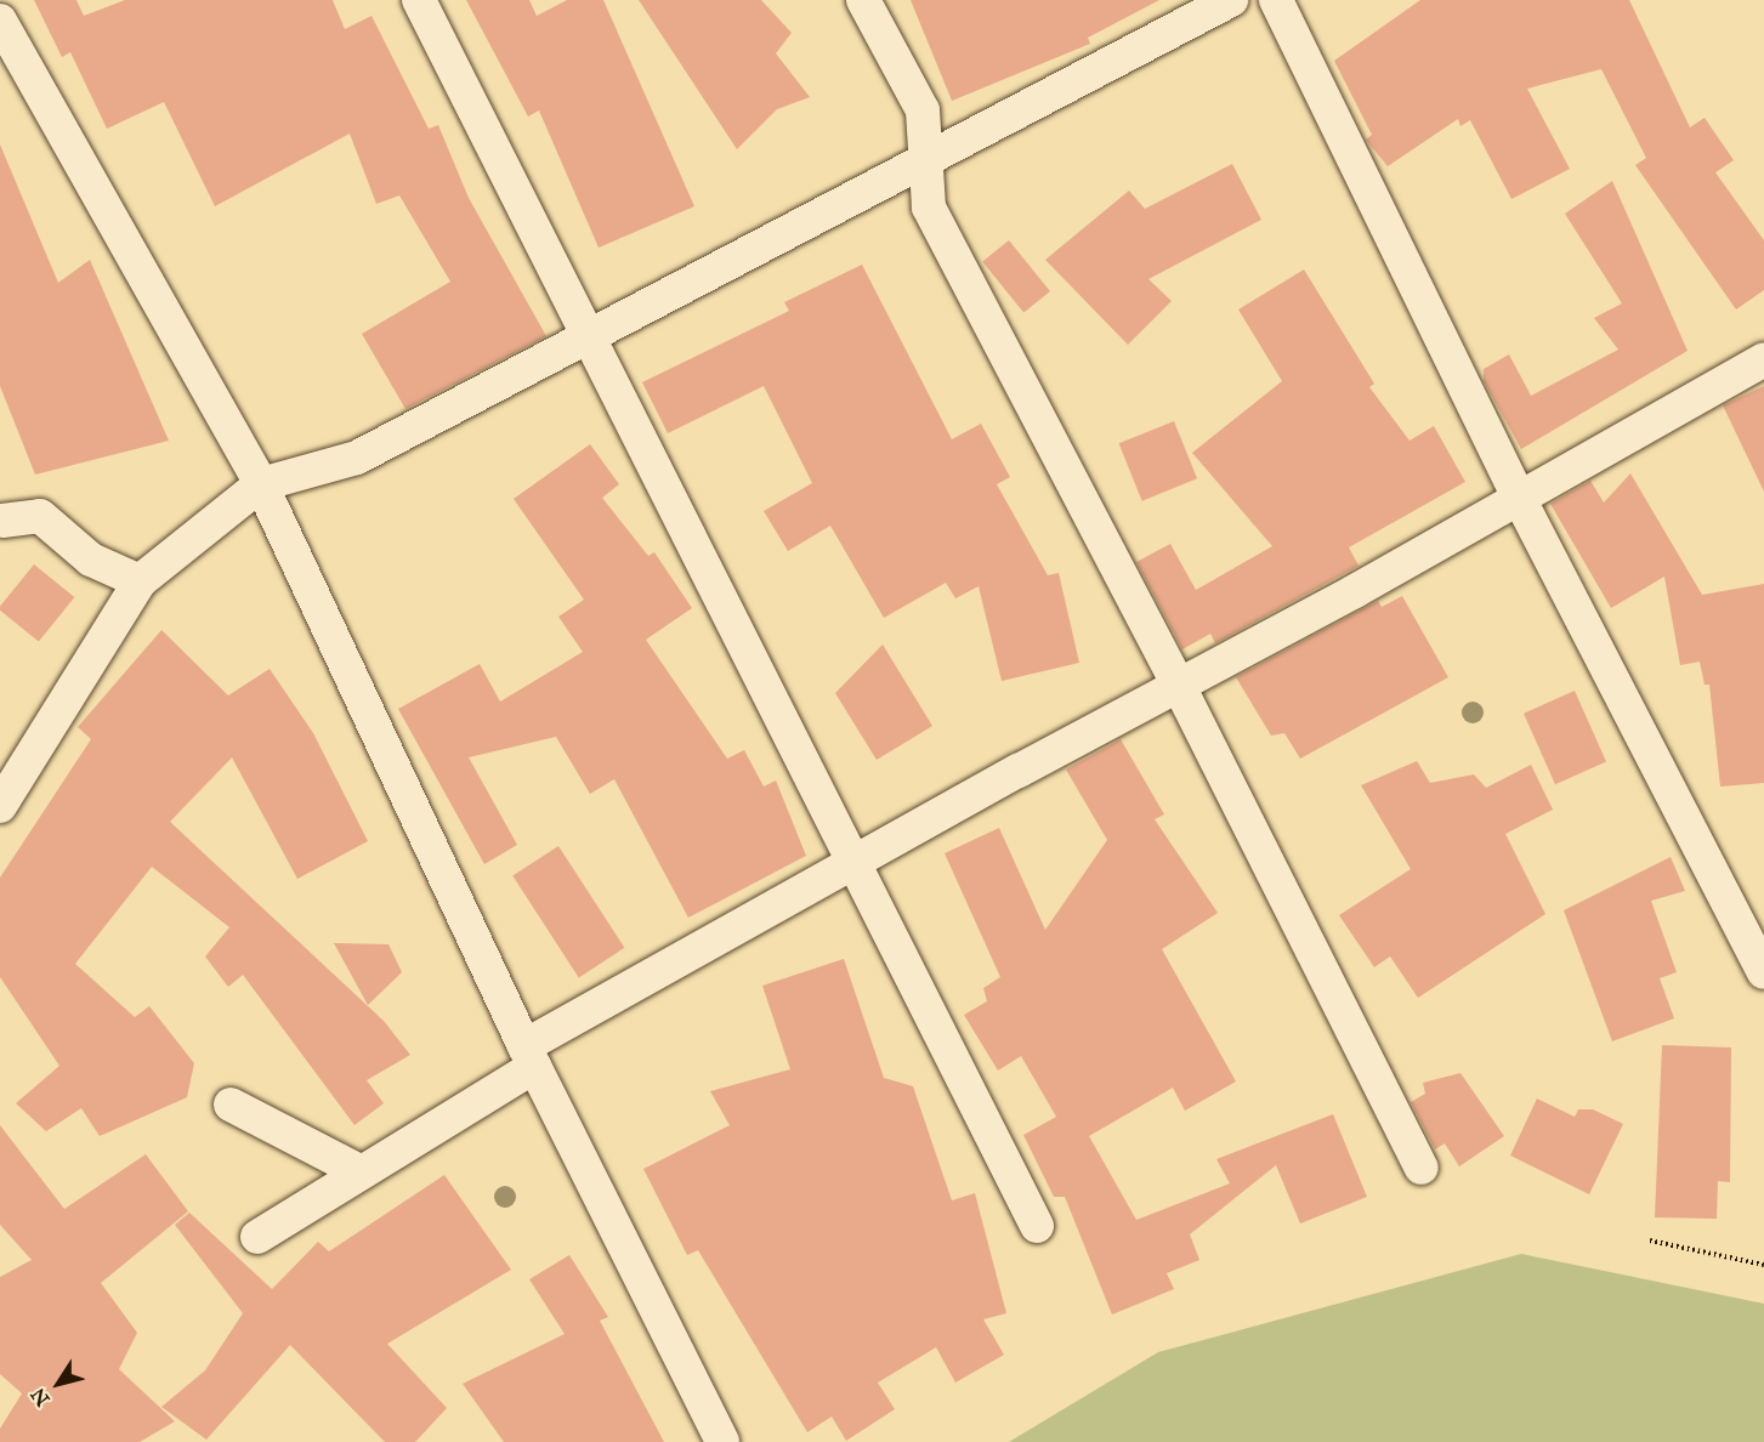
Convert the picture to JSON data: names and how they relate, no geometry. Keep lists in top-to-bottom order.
{
  "north": "bottom left"
}
